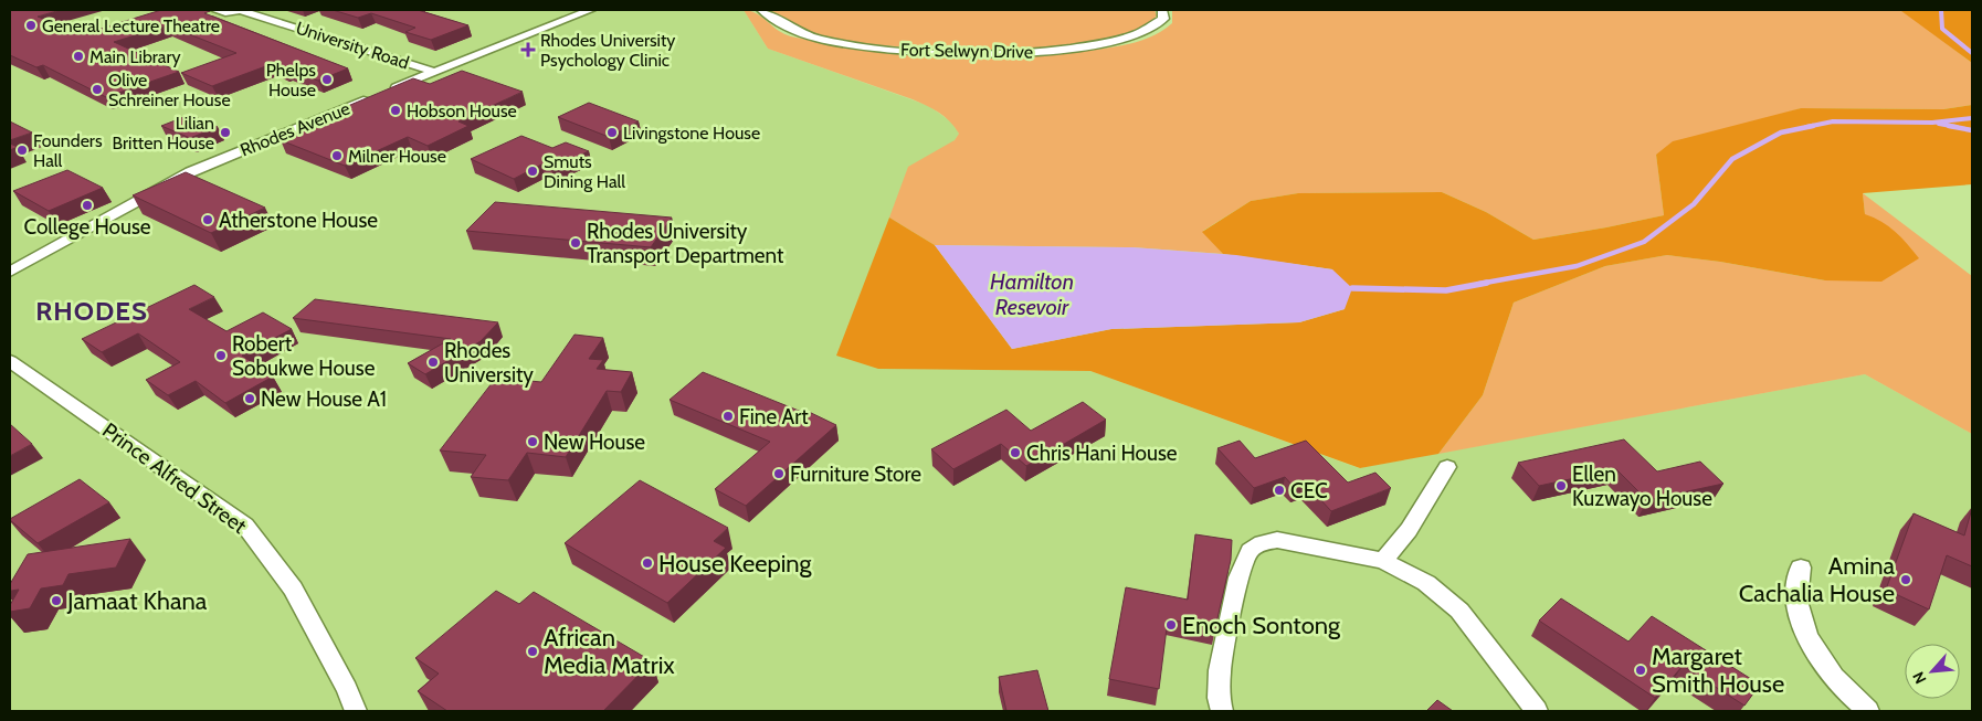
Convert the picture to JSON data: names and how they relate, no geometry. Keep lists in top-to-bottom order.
{
  "streets": {
    "street": [
      "University Road",
      "Fort Selwyn Drive",
      "Rhodes Avenue",
      "Prince Alfred Street"
    ]
  },
  "crossings": [
    ["University Road", "Rhodes Avenue"]
  ],
  "districts": ["RHODES"],
  "water": ["Hamilton Resevoir"],
  "places": {
    "other": [
      "General Lecture Theatre",
      "Main Library",
      "Phelps House",
      "Olive Schreiner House",
      "Hobson House",
      "Lilian Britten House",
      "Livingstone House",
      "Founders Hall",
      "Milner House",
      "Smuts Dining Hall",
      "College House",
      "Atherstone House",
      "Rhodes University Transport Department",
      "Robert Sobukwe House",
      "Rhodes University",
      "New House A1",
      "Fine Art",
      "New House",
      "Chris Hani House",
      "Furniture Store",
      "Ellen Kuzwayo House",
      "CEC",
      "House Keeping",
      "Amina Cachalia House",
      "Jamaat Khana",
      "Enoch Sontong",
      "African Media Matrix",
      "Margaret Smith House"
    ],
    "health": ["Rhodes University Psychology Clinic"]
  },
  "north": "bottom left"
}
